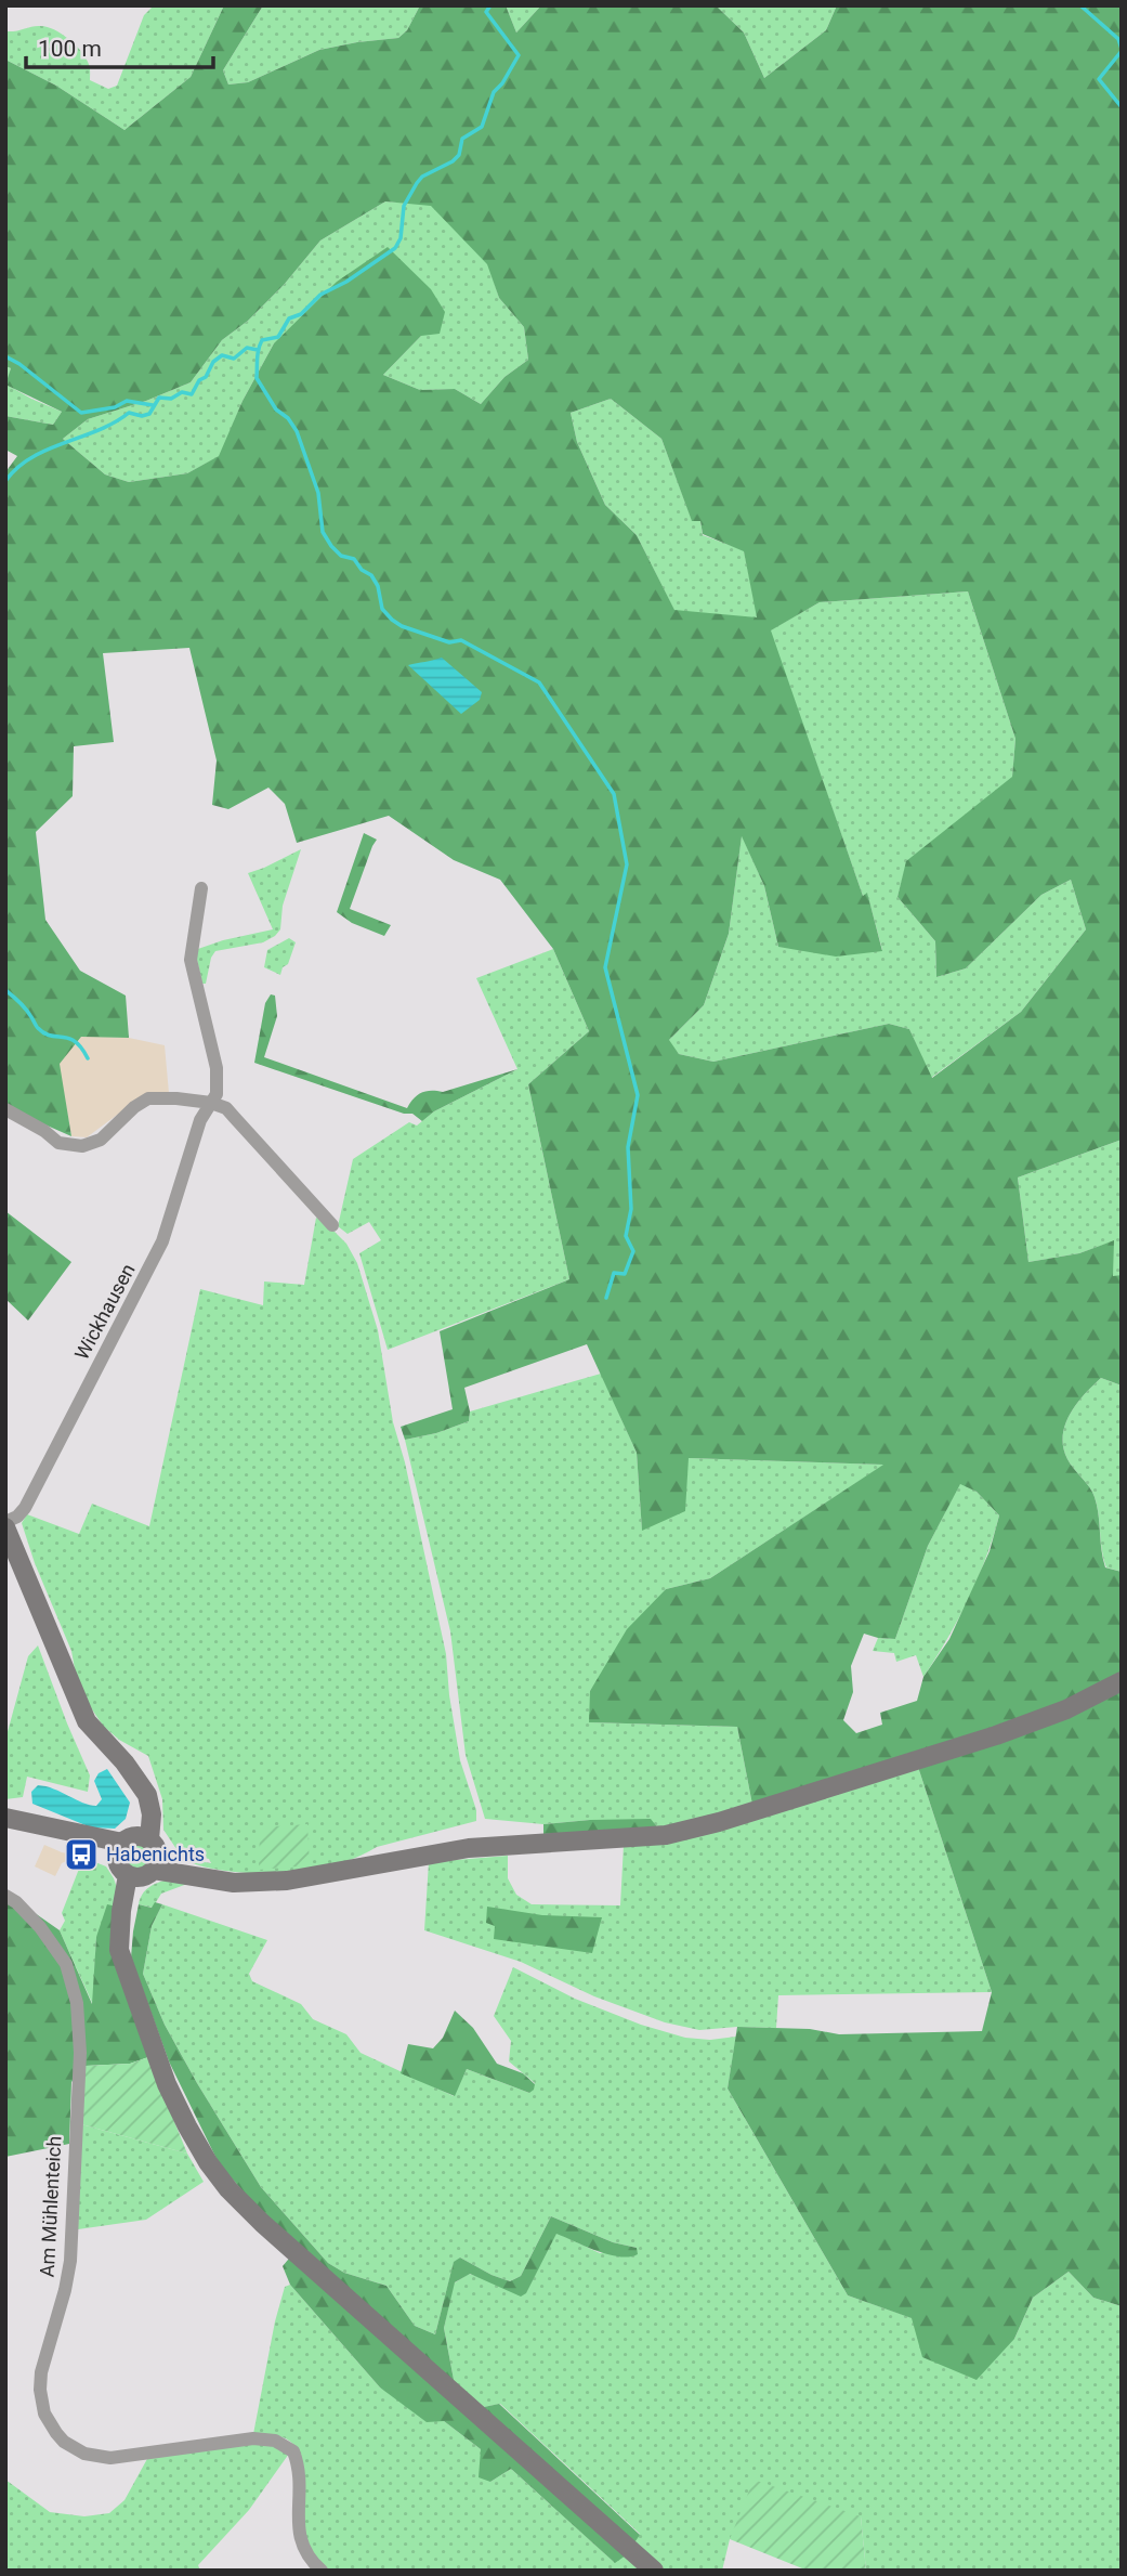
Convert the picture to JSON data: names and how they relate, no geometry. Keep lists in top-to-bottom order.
{
  "streets": {
    "street": ["Wickhausen", "Am Mühlenteich"]
  },
  "places": {
    "bus stop": ["Habenichts"]
  },
  "scale_bar": "100 m"
}
